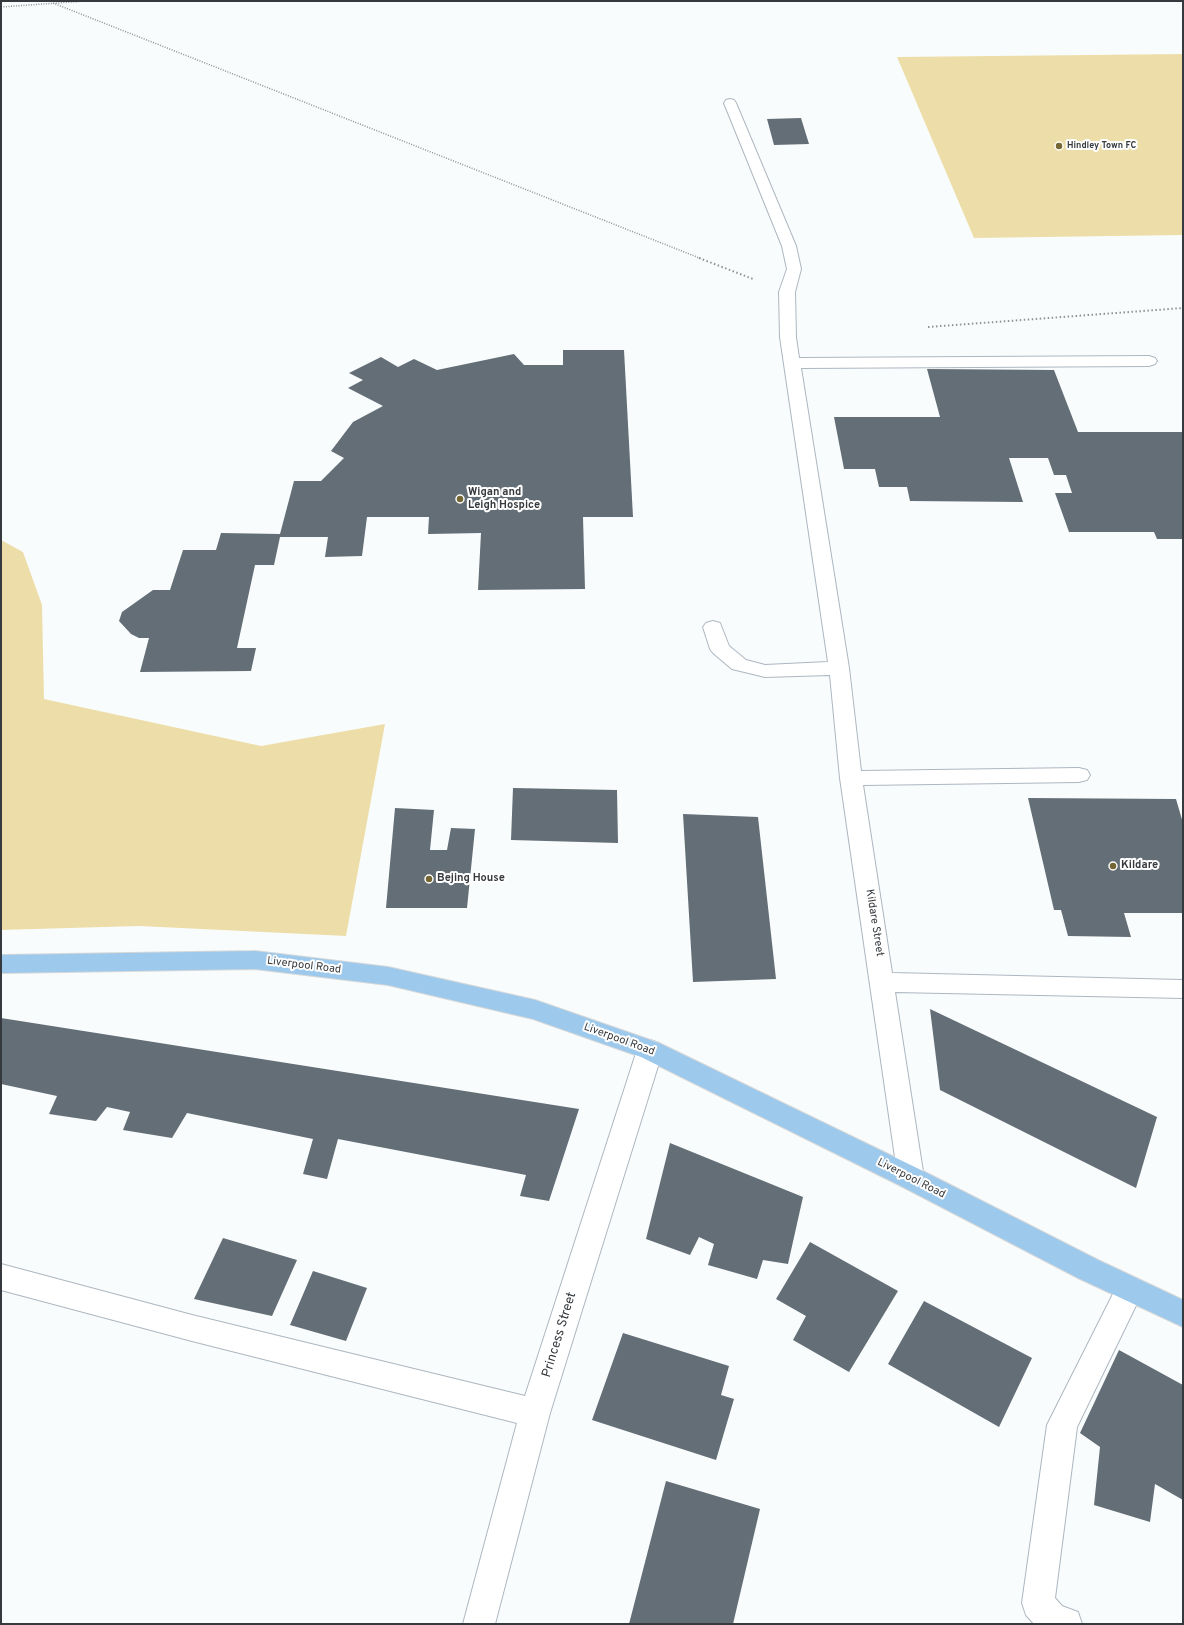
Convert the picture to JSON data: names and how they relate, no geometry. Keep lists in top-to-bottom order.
{
  "streets": {
    "main road": ["Liverpool Road"],
    "street": ["Kildare Street", "Princess Street"]
  },
  "crossings": [
    ["Kildare Street", "Liverpool Road"],
    ["Liverpool Road", "Princess Street"]
  ],
  "places": [
    "Hindley Town FC",
    "Wigan and Leigh Hospice",
    "Kildare",
    "Bejing House"
  ]
}
